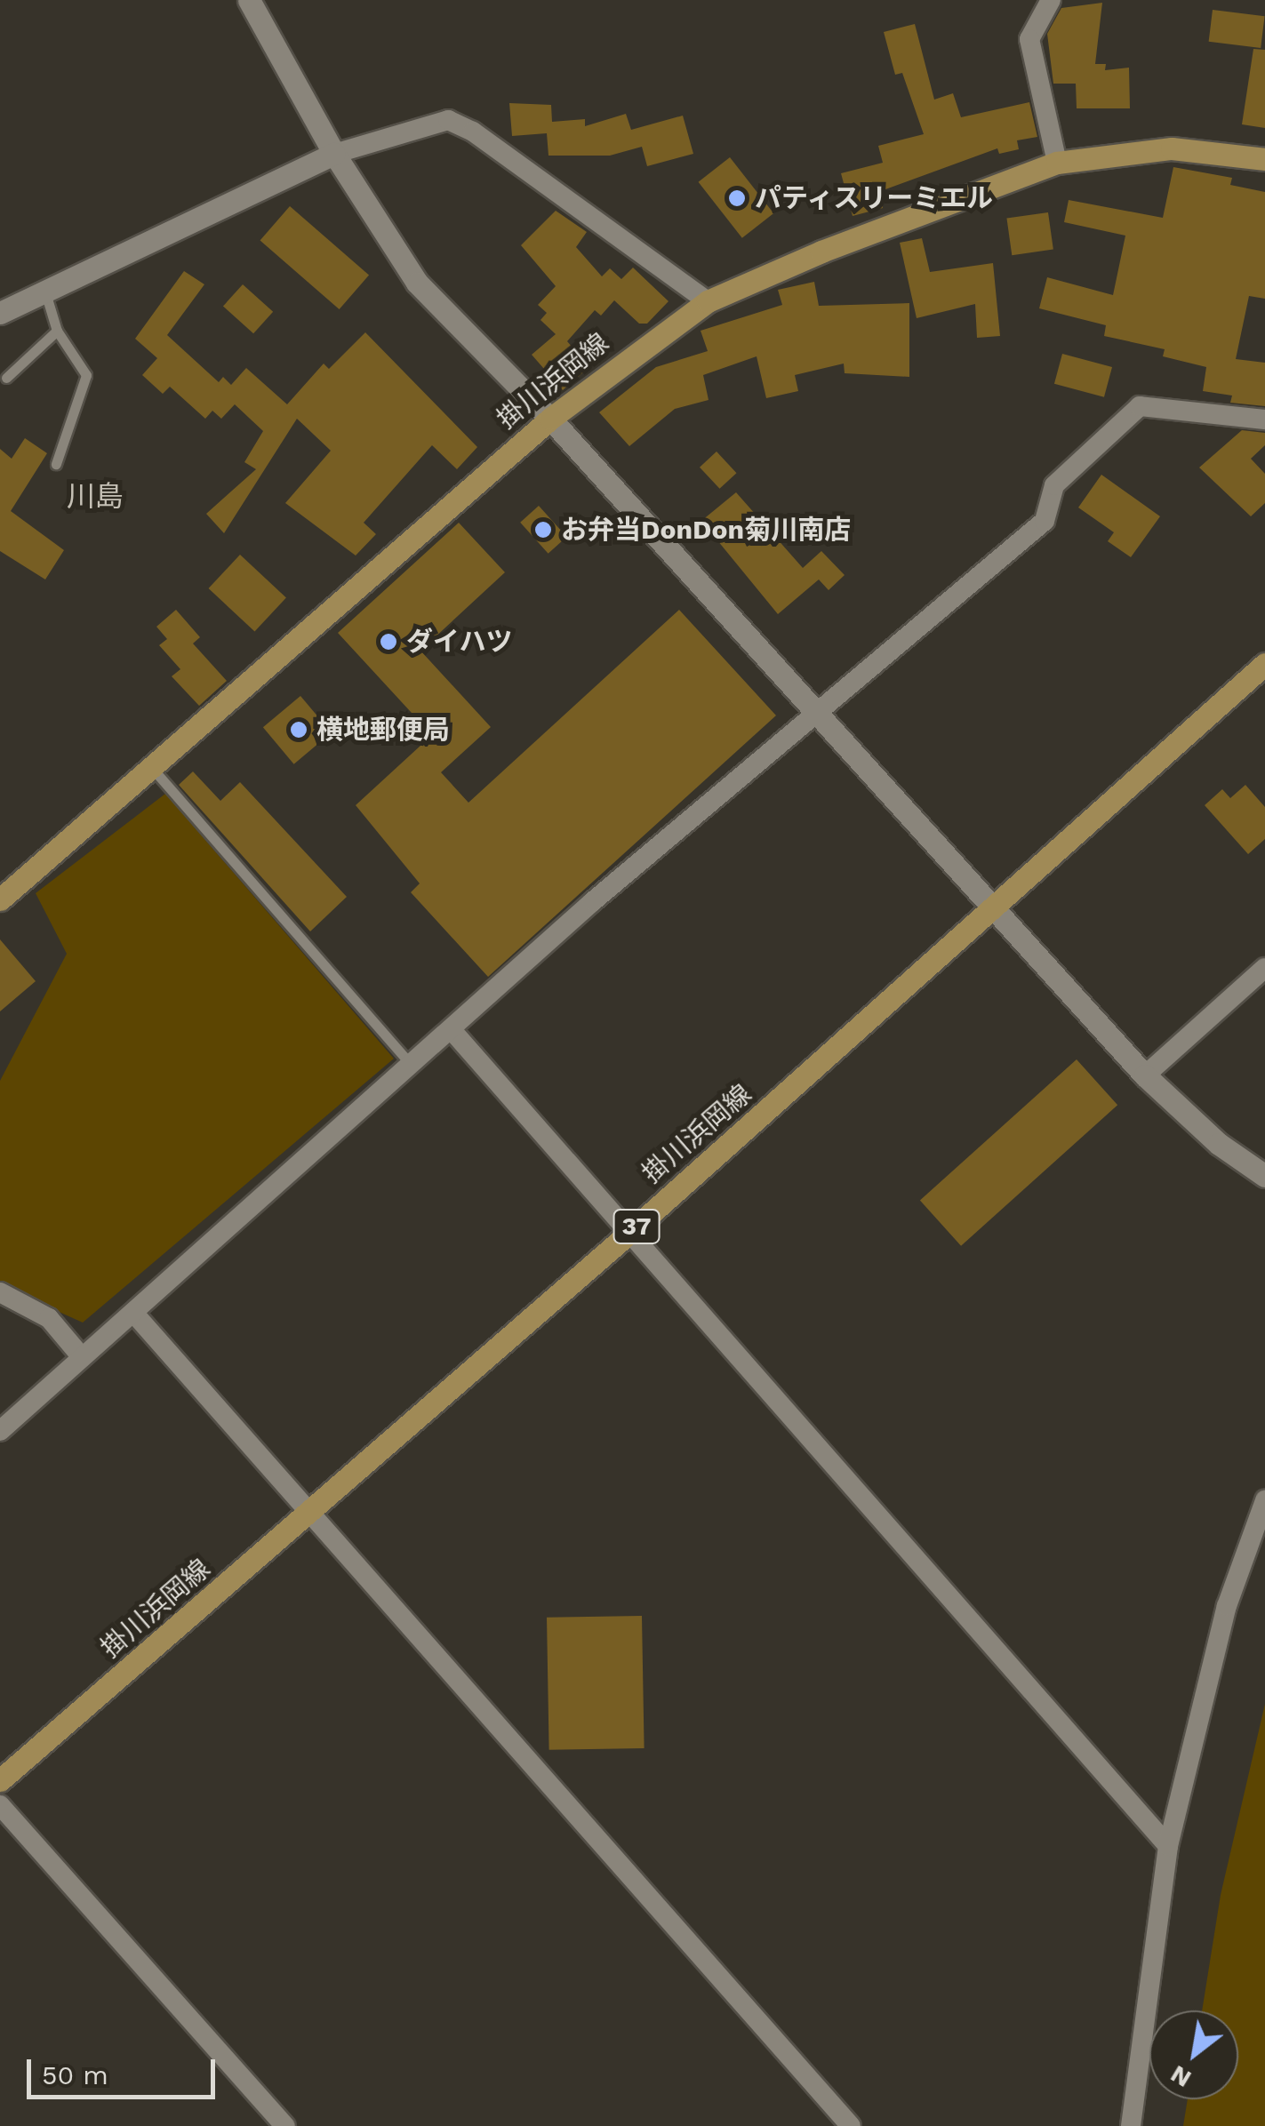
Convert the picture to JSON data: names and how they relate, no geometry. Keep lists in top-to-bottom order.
{
  "streets": {
    "main road": ["掛川浜岡線", "37"]
  },
  "districts": ["川島"],
  "places": [
    "パティスリーミエル",
    "お弁当DonDon菊川南店",
    "ダイハツ",
    "横地郵便局"
  ],
  "scale_bar": "50 m",
  "north": "bottom left"
}
